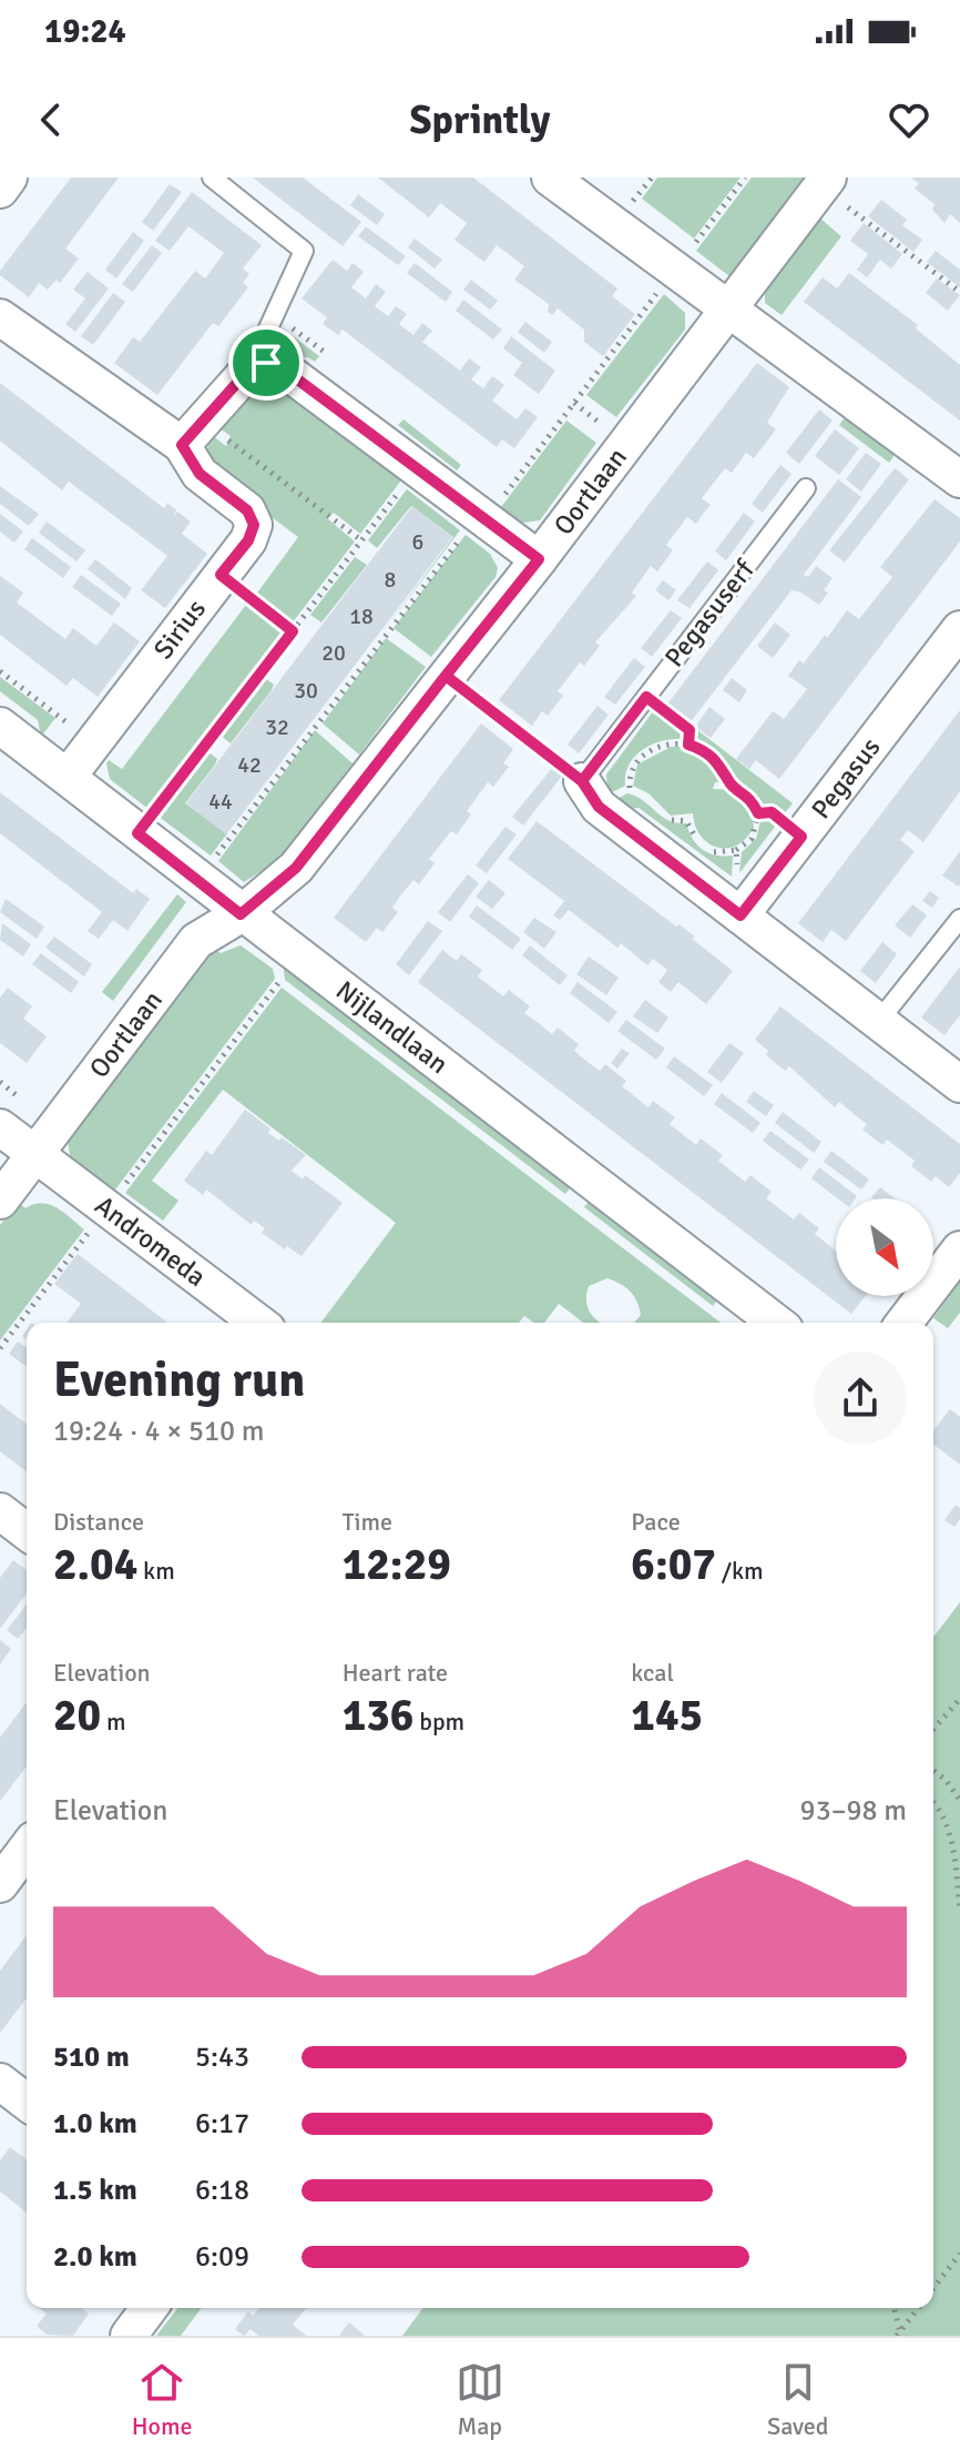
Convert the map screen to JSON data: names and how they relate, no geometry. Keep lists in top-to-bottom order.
{
  "streets": {
    "street": [
      "Oortlaan",
      "Sirius",
      "Pegasus",
      "Nijlandlaan",
      "Andromeda"
    ],
    "lane": ["Pegasuserf"]
  },
  "crossings": [
    ["Oortlaan", "Nijlandlaan"],
    ["Oortlaan", "Andromeda"],
    ["Sirius", "Nijlandlaan"]
  ],
  "house_numbers": [
    "6",
    "8",
    "18",
    "20",
    "30",
    "32",
    "42",
    "44"
  ],
  "north": "bottom right",
  "page": {
    "status": "19:24",
    "header": "Sprintly",
    "heading": ["Evening run", "19:24 · 4 × 510 m"],
    "stats": [
      ["Distance", "2.04 km"],
      ["Time", "12:29"],
      ["Pace", "6:07 /km"],
      ["Elevation", "20 m"],
      ["Heart rate", "136 bpm"],
      ["kcal", "145"]
    ],
    "chart": ["Elevation", "93–98 m"],
    "list": [
      {
        "name": "510 m",
        "note": "5:43"
      },
      {
        "name": "1.0 km",
        "note": "6:17"
      },
      {
        "name": "1.5 km",
        "note": "6:18"
      },
      {
        "name": "2.0 km",
        "note": "6:09"
      }
    ],
    "tabs": ["Home", "Map", "Saved"]
  }
}
